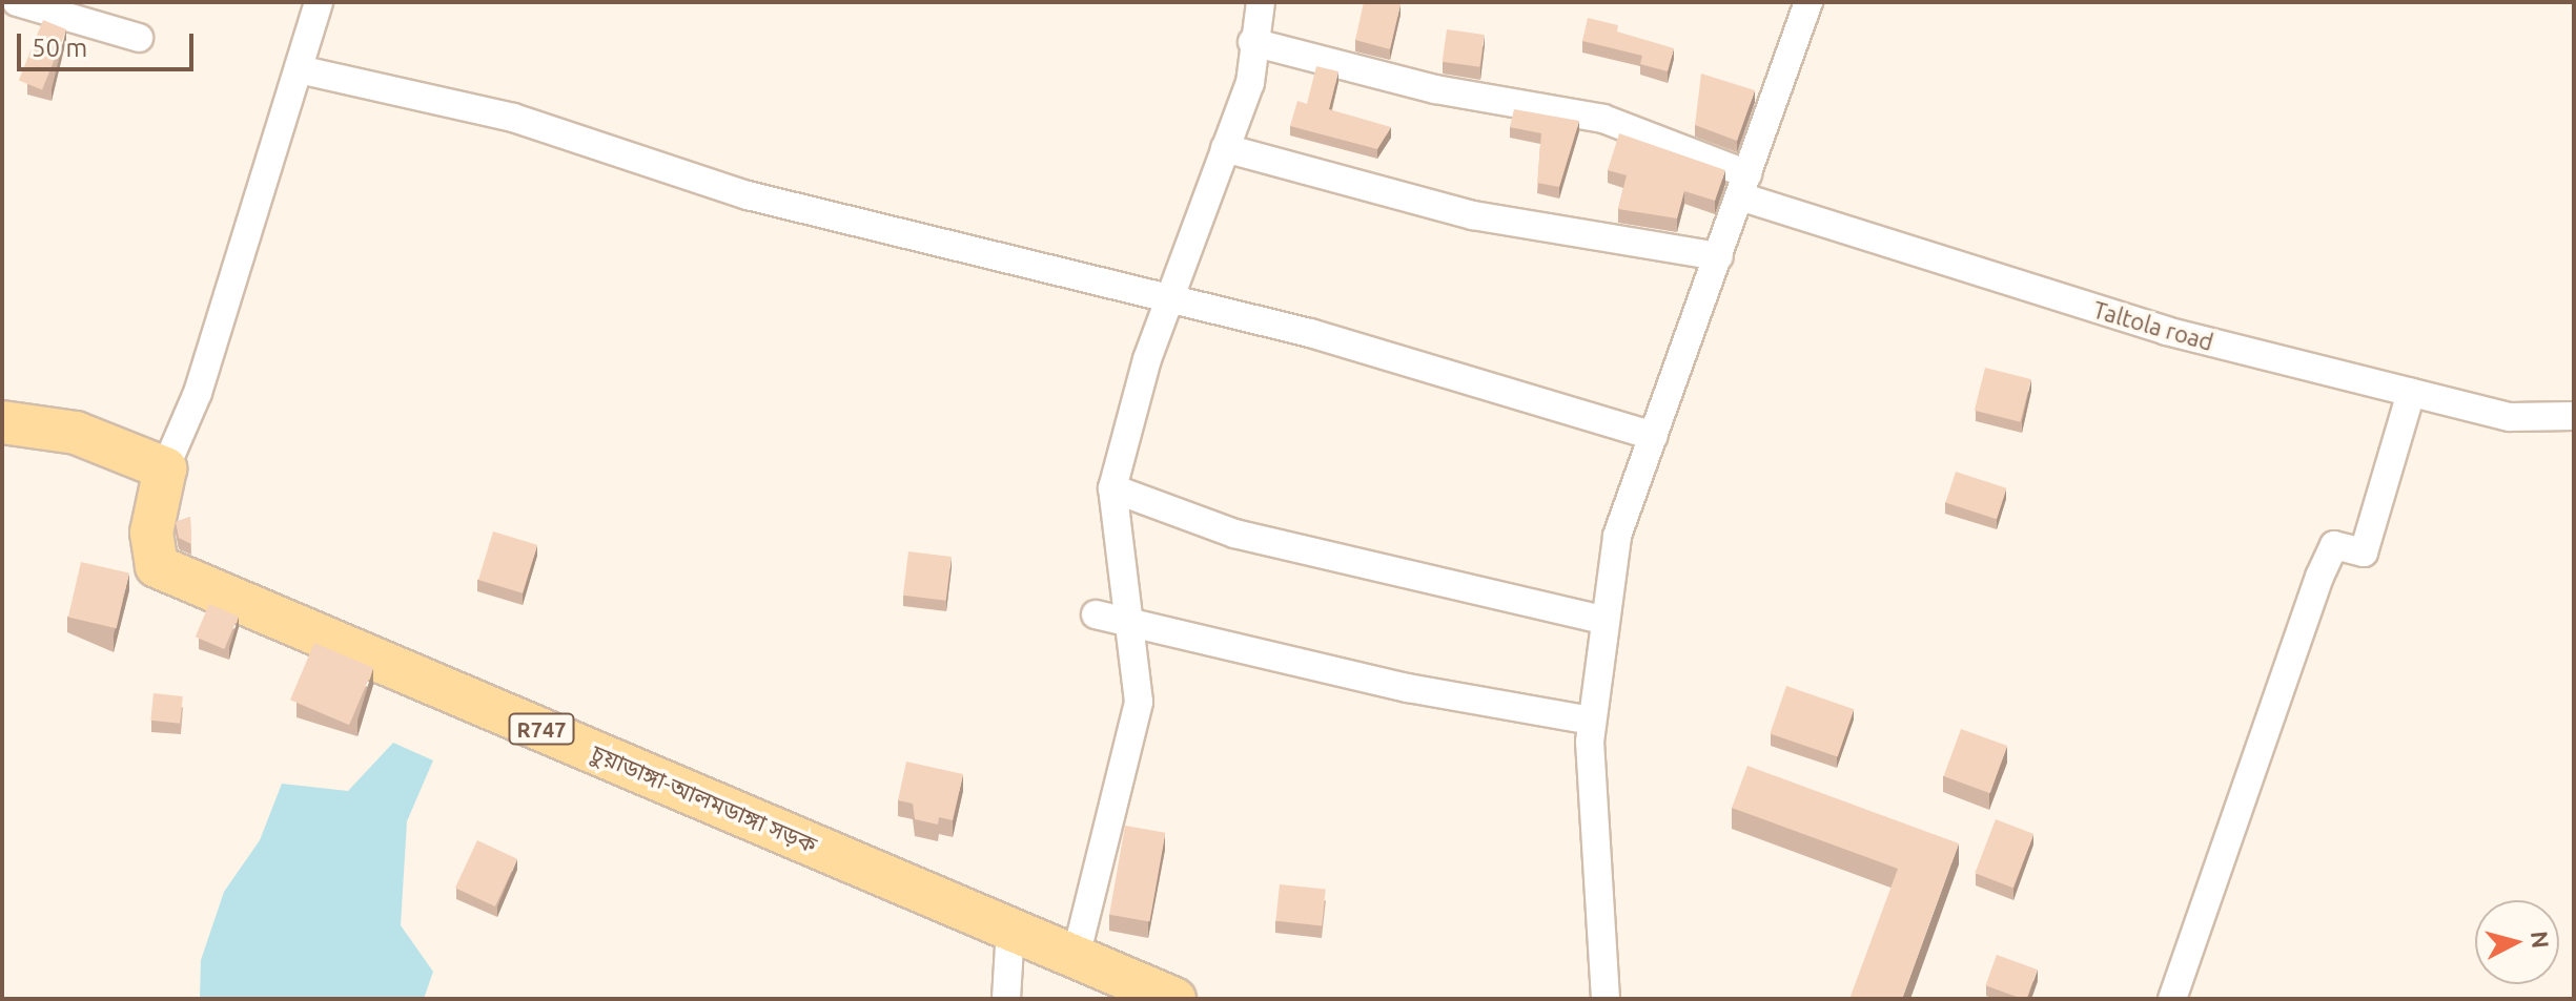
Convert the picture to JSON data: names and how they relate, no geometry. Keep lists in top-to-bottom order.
{
  "streets": {
    "main road": ["R747", "চুয়াডাঙ্গা-আলমডাঙ্গা সড়ক"],
    "street": ["Taltola road"]
  },
  "scale_bar": "50 m",
  "north": "right"
}
